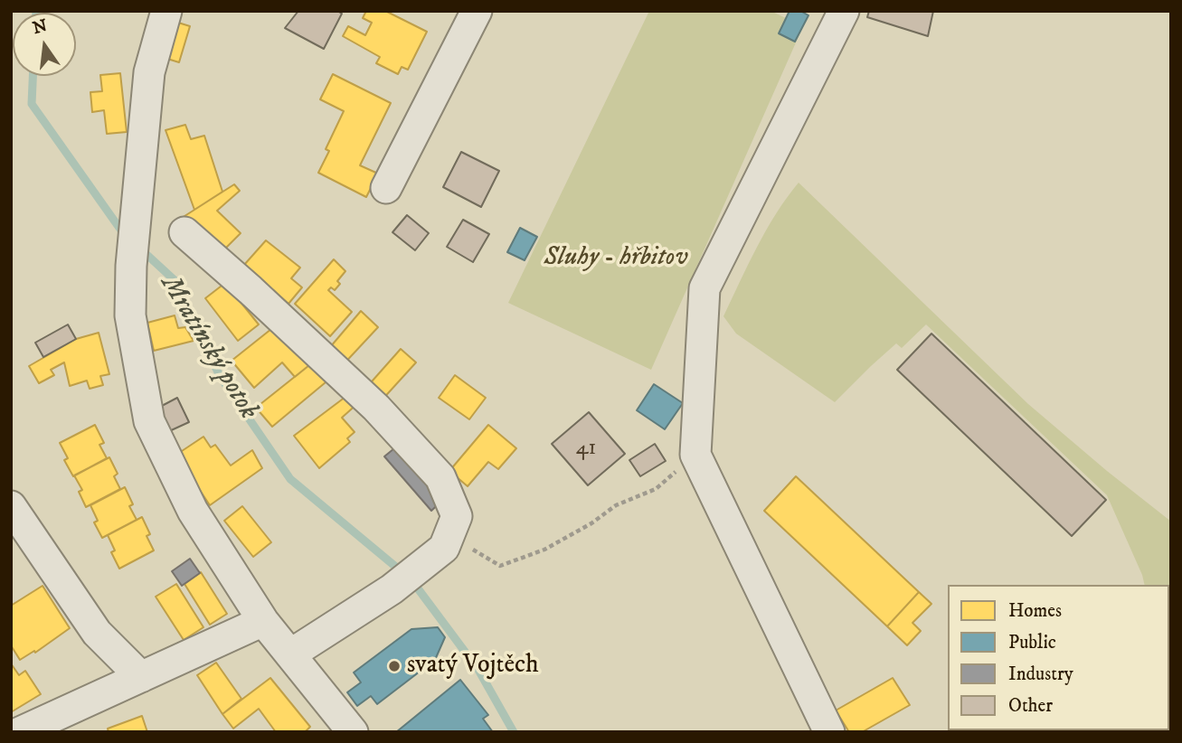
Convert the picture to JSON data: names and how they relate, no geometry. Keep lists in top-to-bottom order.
{
  "water": ["Mratínský potok"],
  "parks": ["Sluhy - hřbitov"],
  "places": ["svatý Vojtěch"],
  "house_numbers": ["41"],
  "legend": [
    "Homes",
    "Public",
    "Industry",
    "Other"
  ],
  "north": "top"
}
